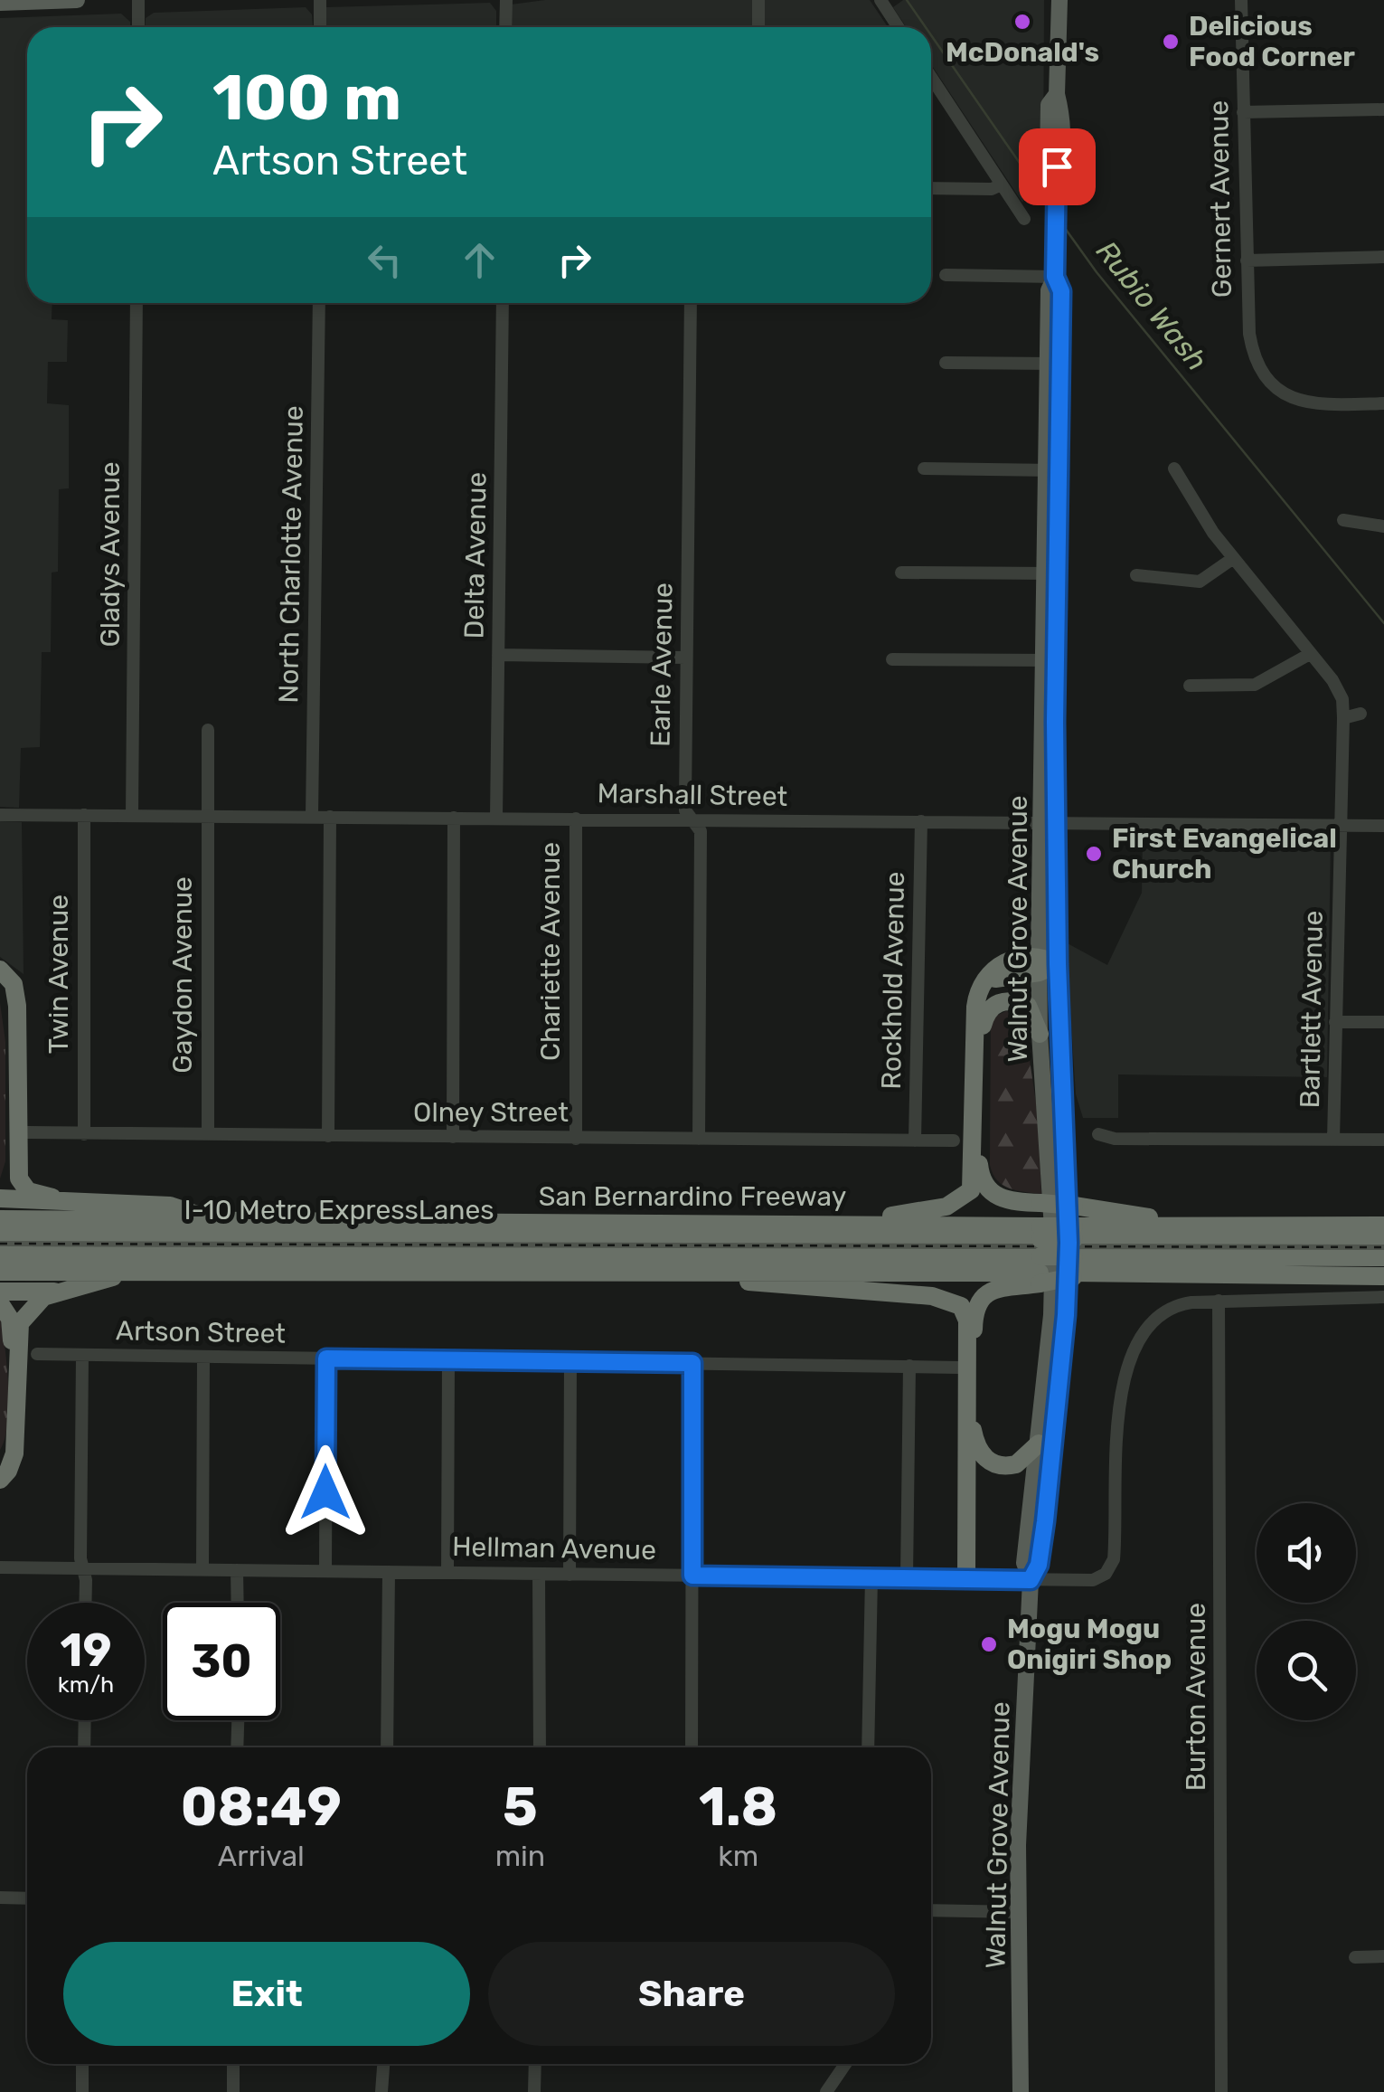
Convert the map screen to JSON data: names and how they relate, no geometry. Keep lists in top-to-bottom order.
{
  "streets": {
    "highway": ["San Bernardino Freeway", "I-10 Metro ExpressLanes"],
    "main road": ["Walnut Grove Avenue"],
    "street": [
      "Gernert Avenue",
      "Gladys Avenue",
      "North Charlotte Avenue",
      "Delta Avenue",
      "Earle Avenue",
      "Marshall Street",
      "Chariette Avenue",
      "Twin Avenue",
      "Gaydon Avenue",
      "Rockhold Avenue",
      "Bartlett Avenue",
      "Olney Street",
      "Artson Street",
      "Hellman Avenue",
      "Burton Avenue"
    ]
  },
  "crossings": [
    ["Gladys Avenue", "Marshall Street"],
    ["North Charlotte Avenue", "Marshall Street"],
    ["Delta Avenue", "Marshall Street"],
    ["Earle Avenue", "Marshall Street"],
    ["Earle Avenue", "Olney Street"],
    ["Marshall Street", "Walnut Grove Avenue"],
    ["Marshall Street", "Chariette Avenue"],
    ["Marshall Street", "Twin Avenue"],
    ["Marshall Street", "Gaydon Avenue"],
    ["Marshall Street", "Rockhold Avenue"],
    ["Marshall Street", "Bartlett Avenue"],
    ["Walnut Grove Avenue", "Hellman Avenue"],
    ["Chariette Avenue", "Olney Street"],
    ["Twin Avenue", "Olney Street"],
    ["Gaydon Avenue", "Olney Street"],
    ["Rockhold Avenue", "Olney Street"],
    ["San Bernardino Freeway", "I-10 Metro ExpressLanes"],
    ["Hellman Avenue", "Burton Avenue"]
  ],
  "water": ["Rubio Wash"],
  "places": [
    "McDonald's",
    "Delicious Food Corner",
    "First Evangelical Church",
    "Mogu Mogu Onigiri Shop"
  ],
  "page": {
    "turn": ["100 m", "Artson Street"],
    "speed": "19 km/h",
    "limit": "30",
    "eta": [
      "08:49",
      "Arrival",
      "5",
      "min",
      "1.8",
      "km"
    ],
    "buttons": ["Exit", "Share"]
  }
}
